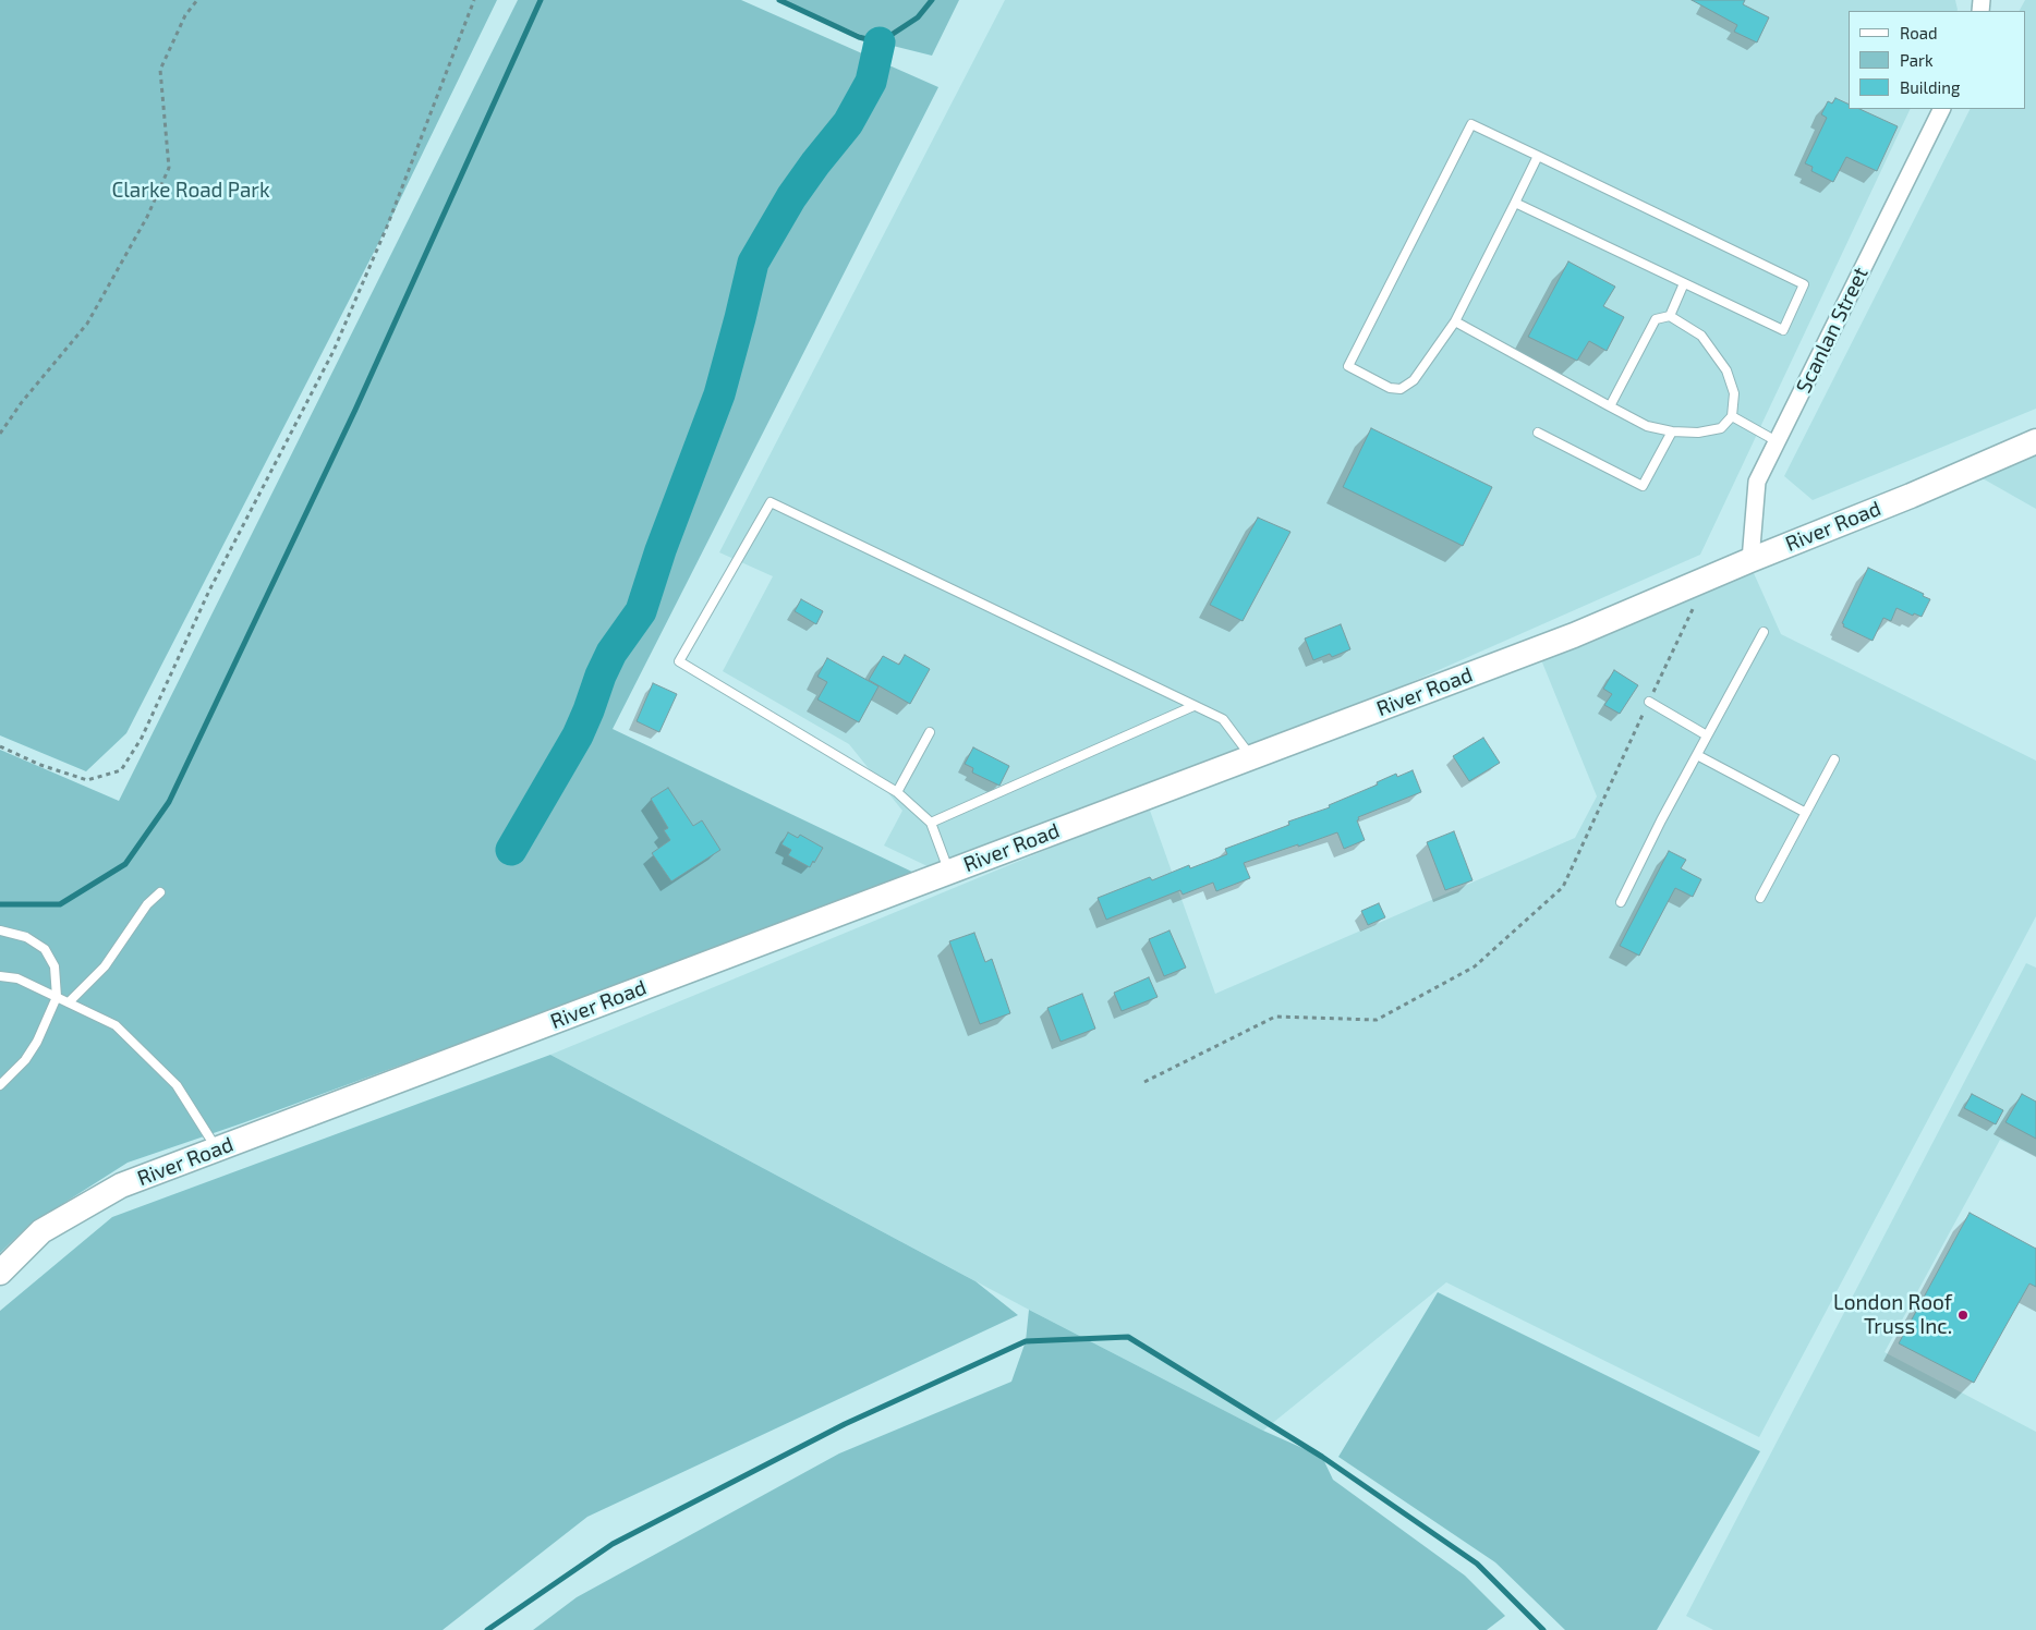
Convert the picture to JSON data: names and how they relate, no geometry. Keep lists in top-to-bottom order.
{
  "streets": {
    "street": ["Scanlan Street", "River Road"]
  },
  "crossings": [
    ["Scanlan Street", "River Road"]
  ],
  "parks": ["Clarke Road Park"],
  "places": ["London Roof Truss Inc."],
  "legend": ["Road", "Park", "Building"]
}
